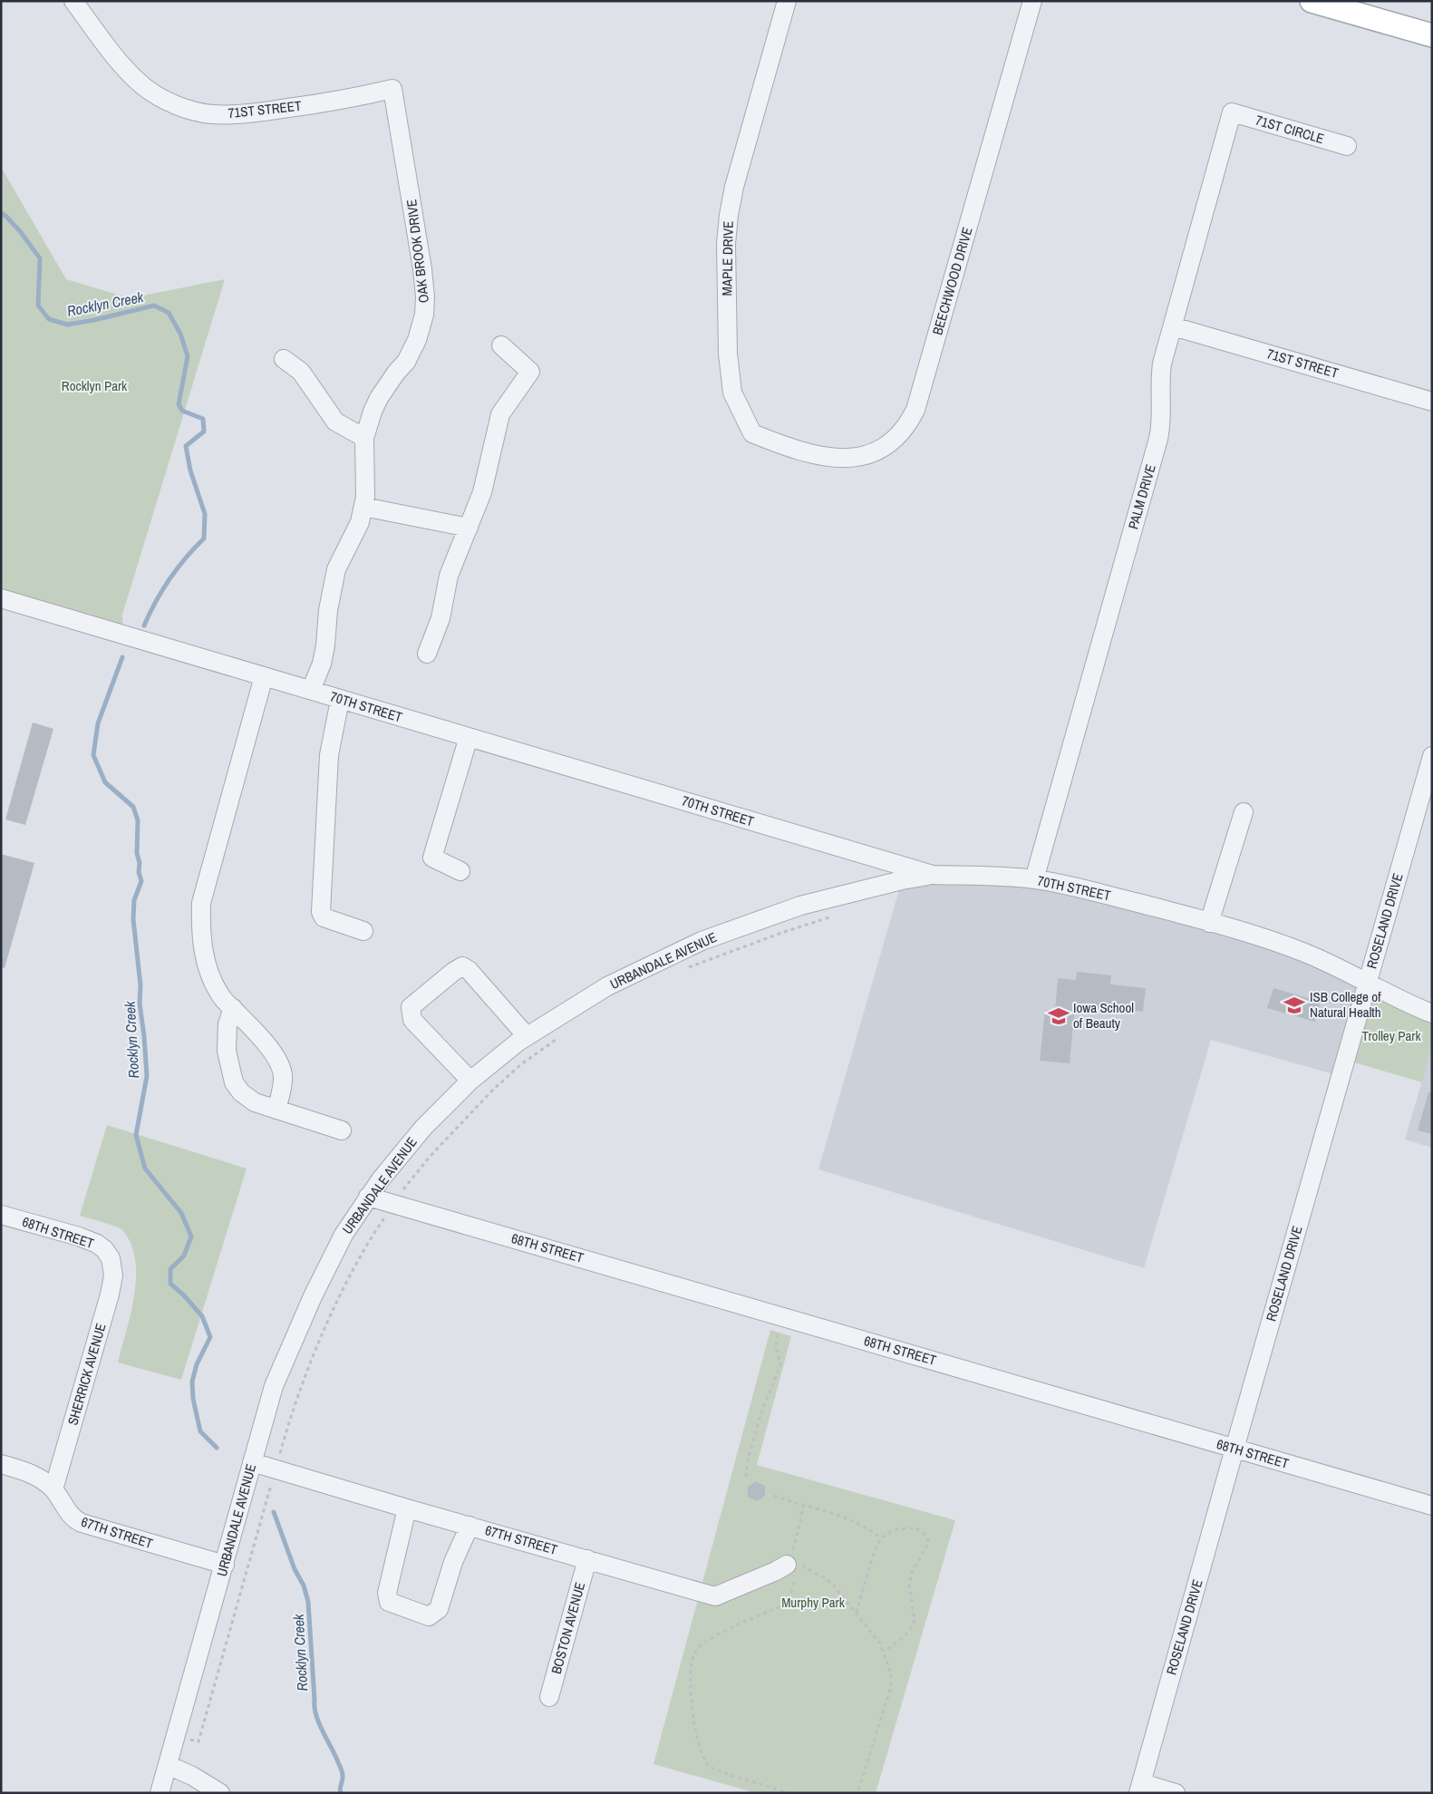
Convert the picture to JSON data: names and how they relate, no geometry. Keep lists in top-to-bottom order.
{
  "streets": {
    "street": [
      "71ST STREET",
      "71ST CIRCLE",
      "OAK BROOK DRIVE",
      "MAPLE DRIVE",
      "BEECHWOOD DRIVE",
      "PALM DRIVE",
      "70TH STREET",
      "ROSELAND DRIVE",
      "URBANDALE AVENUE",
      "68TH STREET",
      "SHERRICK AVENUE",
      "67TH STREET",
      "BOSTON AVENUE"
    ]
  },
  "crossings": [
    ["71ST STREET", "OAK BROOK DRIVE"],
    ["71ST STREET", "PALM DRIVE"],
    ["71ST CIRCLE", "PALM DRIVE"],
    ["OAK BROOK DRIVE", "70TH STREET"],
    ["MAPLE DRIVE", "BEECHWOOD DRIVE"],
    ["PALM DRIVE", "70TH STREET"],
    ["70TH STREET", "ROSELAND DRIVE"],
    ["70TH STREET", "URBANDALE AVENUE"],
    ["ROSELAND DRIVE", "68TH STREET"],
    ["URBANDALE AVENUE", "68TH STREET"],
    ["URBANDALE AVENUE", "67TH STREET"],
    ["68TH STREET", "SHERRICK AVENUE"],
    ["SHERRICK AVENUE", "67TH STREET"],
    ["67TH STREET", "BOSTON AVENUE"]
  ],
  "water": ["Rocklyn Creek"],
  "parks": ["Rocklyn Park", "Trolley Park", "Murphy Park"],
  "places": {
    "school or university": ["ISB College of Natural Health", "Iowa School of Beauty"]
  }
}
